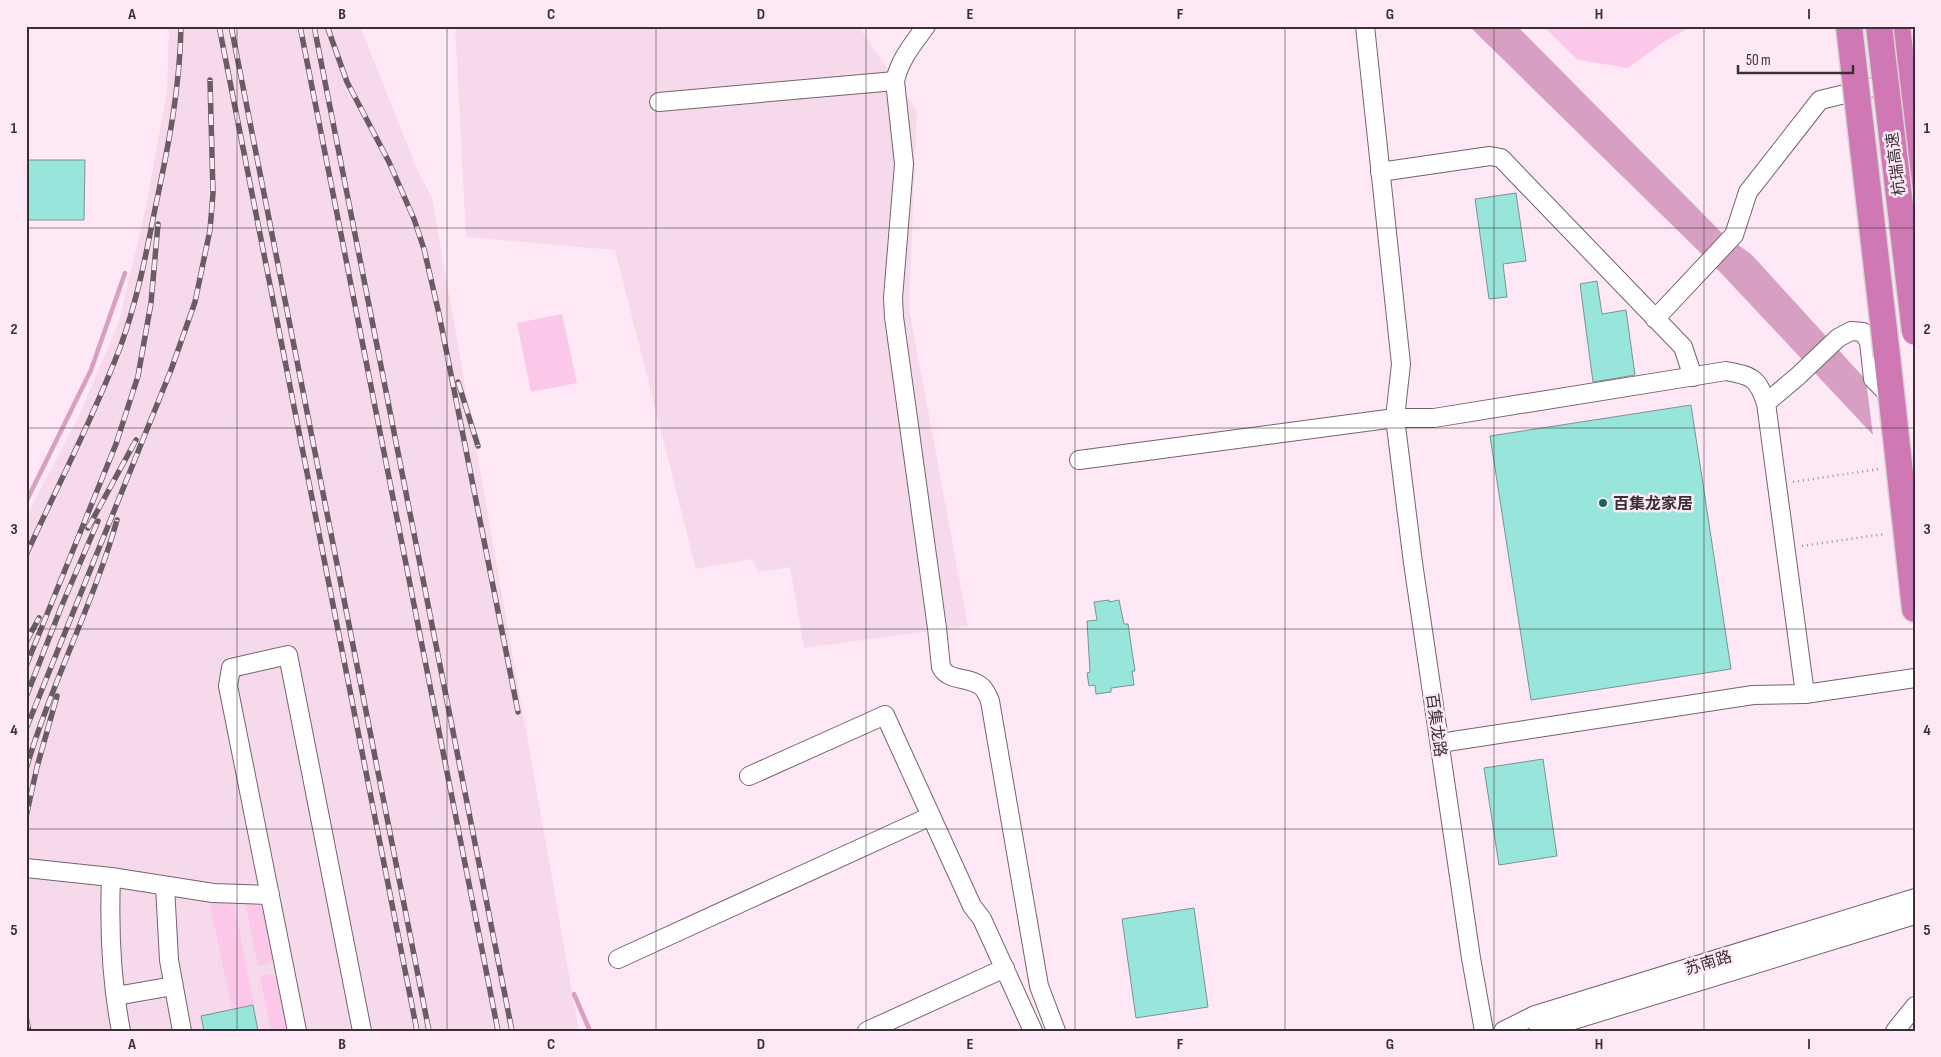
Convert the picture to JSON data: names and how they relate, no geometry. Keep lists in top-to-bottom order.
{
  "streets": {
    "highway": ["杭瑞高速"],
    "street": ["百集龙路", "苏南路"]
  },
  "places": ["百集龙家居"],
  "scale_bar": "50 m",
  "grid": {
    "columns": [
      "A",
      "B",
      "C",
      "D",
      "E",
      "F",
      "G",
      "H",
      "I"
    ],
    "rows": [
      "1",
      "2",
      "3",
      "4",
      "5"
    ]
  }
}
